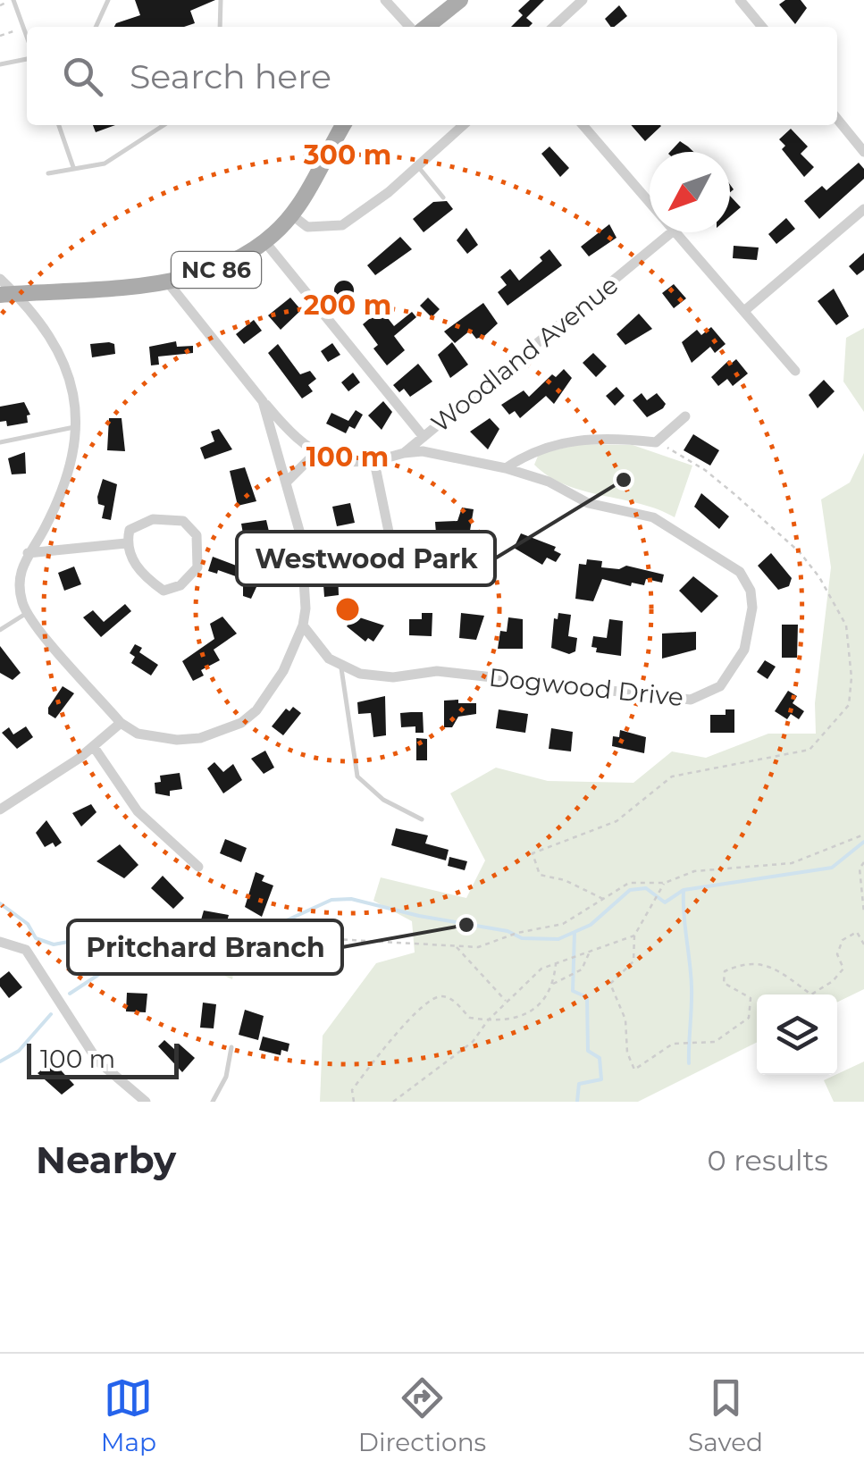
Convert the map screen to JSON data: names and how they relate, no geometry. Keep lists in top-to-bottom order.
{
  "streets": {
    "main road": ["NC 86"],
    "street": ["Woodland Avenue", "Dogwood Drive"]
  },
  "crossings": [
    ["NC 86", "Woodland Avenue"],
    ["Woodland Avenue", "Dogwood Drive"]
  ],
  "places": ["Westwood Park", "Pritchard Branch"],
  "scale_bar": "100 m",
  "north": "bottom left",
  "page": {
    "search": "Search here",
    "scale": "100 m",
    "heading": ["Nearby", "0 results"],
    "nav": ["Map", "Directions", "Saved"]
  },
  "rings": ["300 m", "200 m", "100 m"]
}
